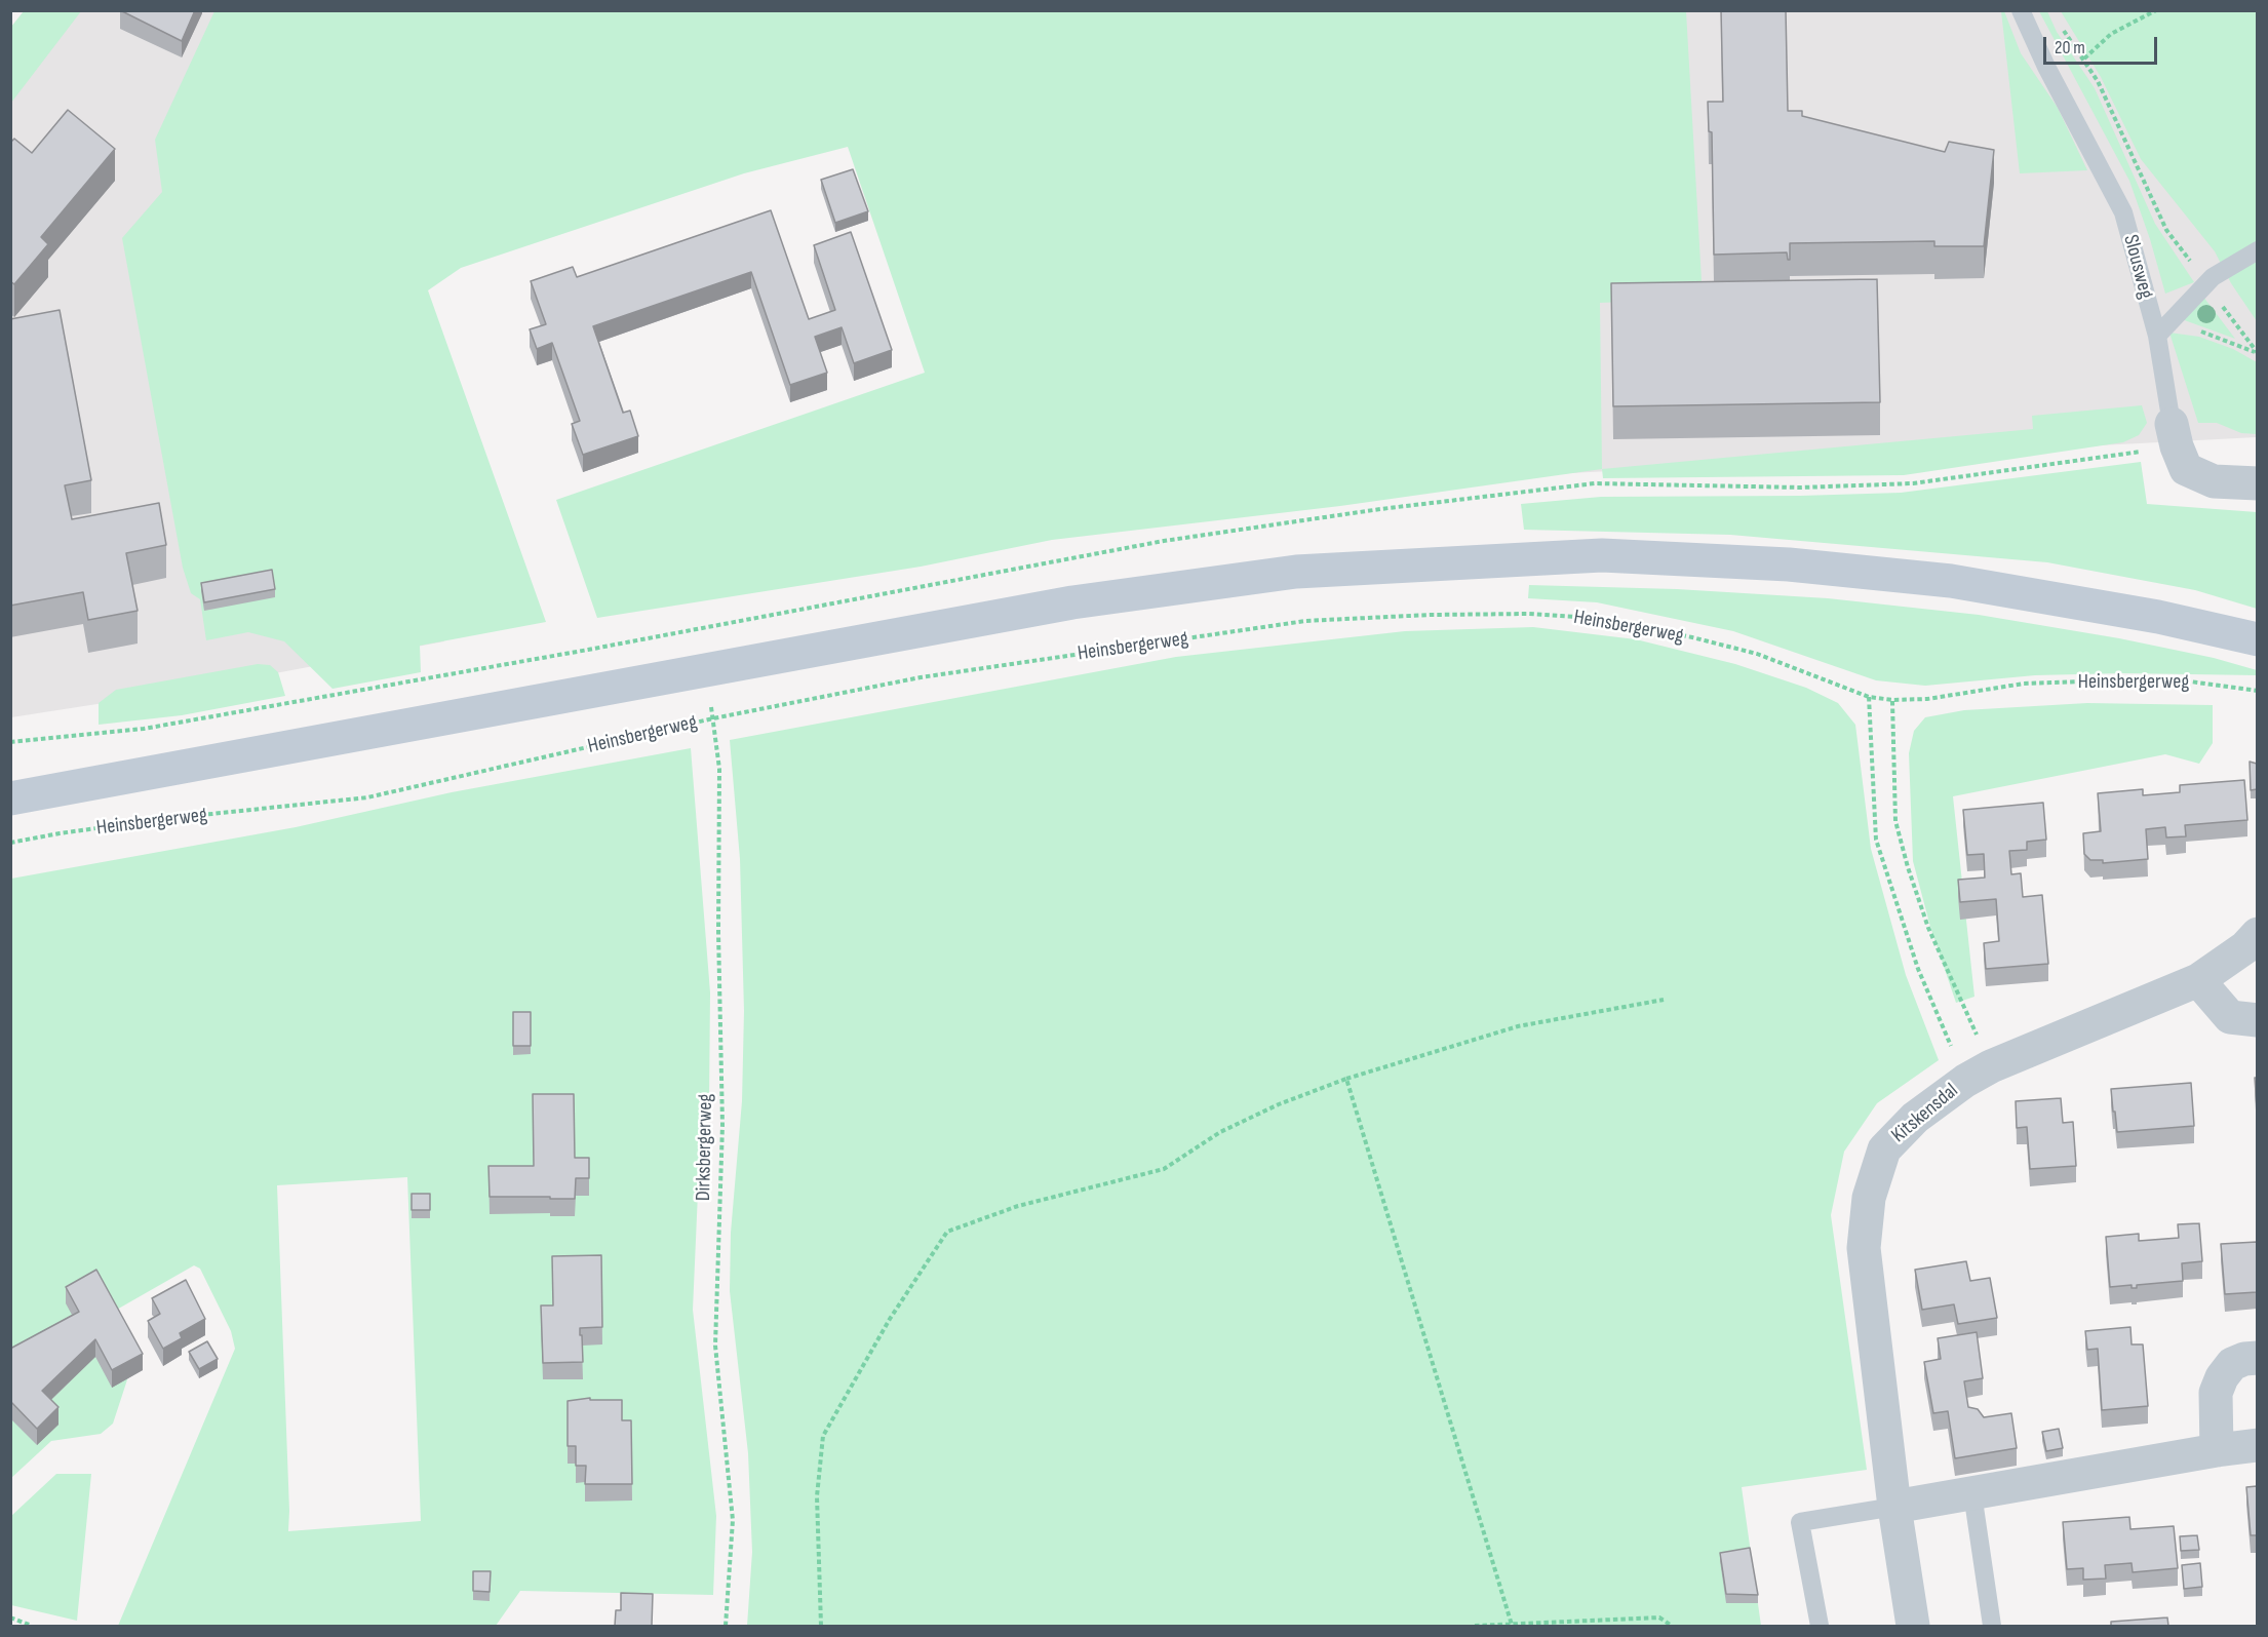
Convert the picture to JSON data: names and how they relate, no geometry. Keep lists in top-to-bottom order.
{
  "streets": {
    "street": ["Slousweg", "Kitskensdal"],
    "path": ["Heinsbergerweg", "Dirksbergerweg"]
  },
  "crossings": [
    ["Heinsbergerweg", "Dirksbergerweg"]
  ],
  "scale_bar": "20 m"
}
